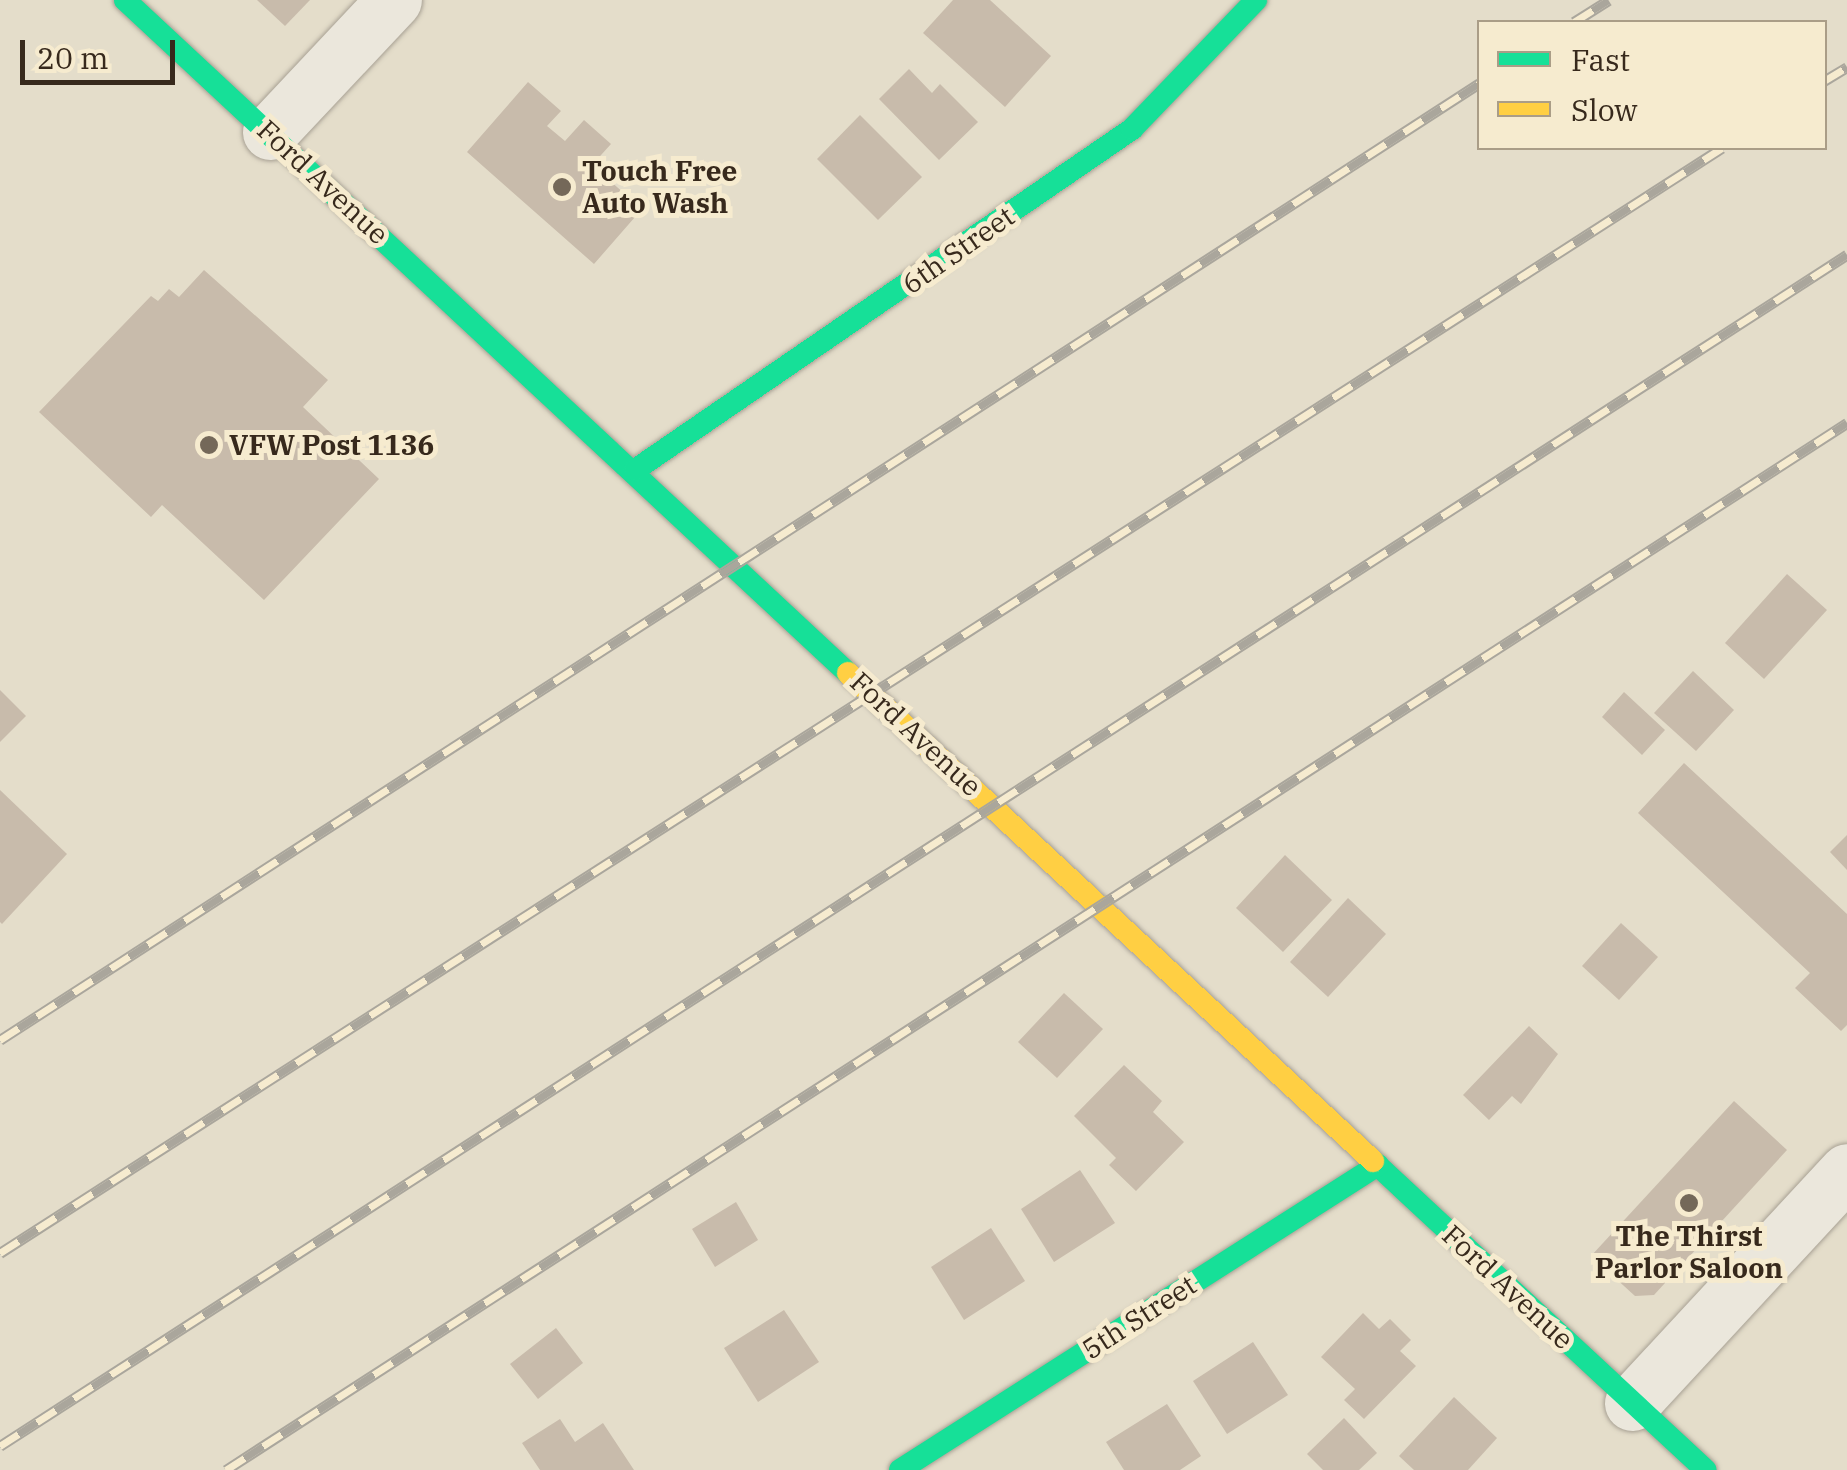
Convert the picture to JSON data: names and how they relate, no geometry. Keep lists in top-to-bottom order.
{
  "streets": {
    "main road": ["Ford Avenue", "6th Street", "5th Street"]
  },
  "crossings": [
    ["Ford Avenue", "6th Street"],
    ["Ford Avenue", "5th Street"]
  ],
  "places": ["Touch Free Auto Wash", "VFW Post 1136", "The Thirst Parlor Saloon"],
  "legend": ["Fast", "Slow"],
  "scale_bar": "20 m"
}
